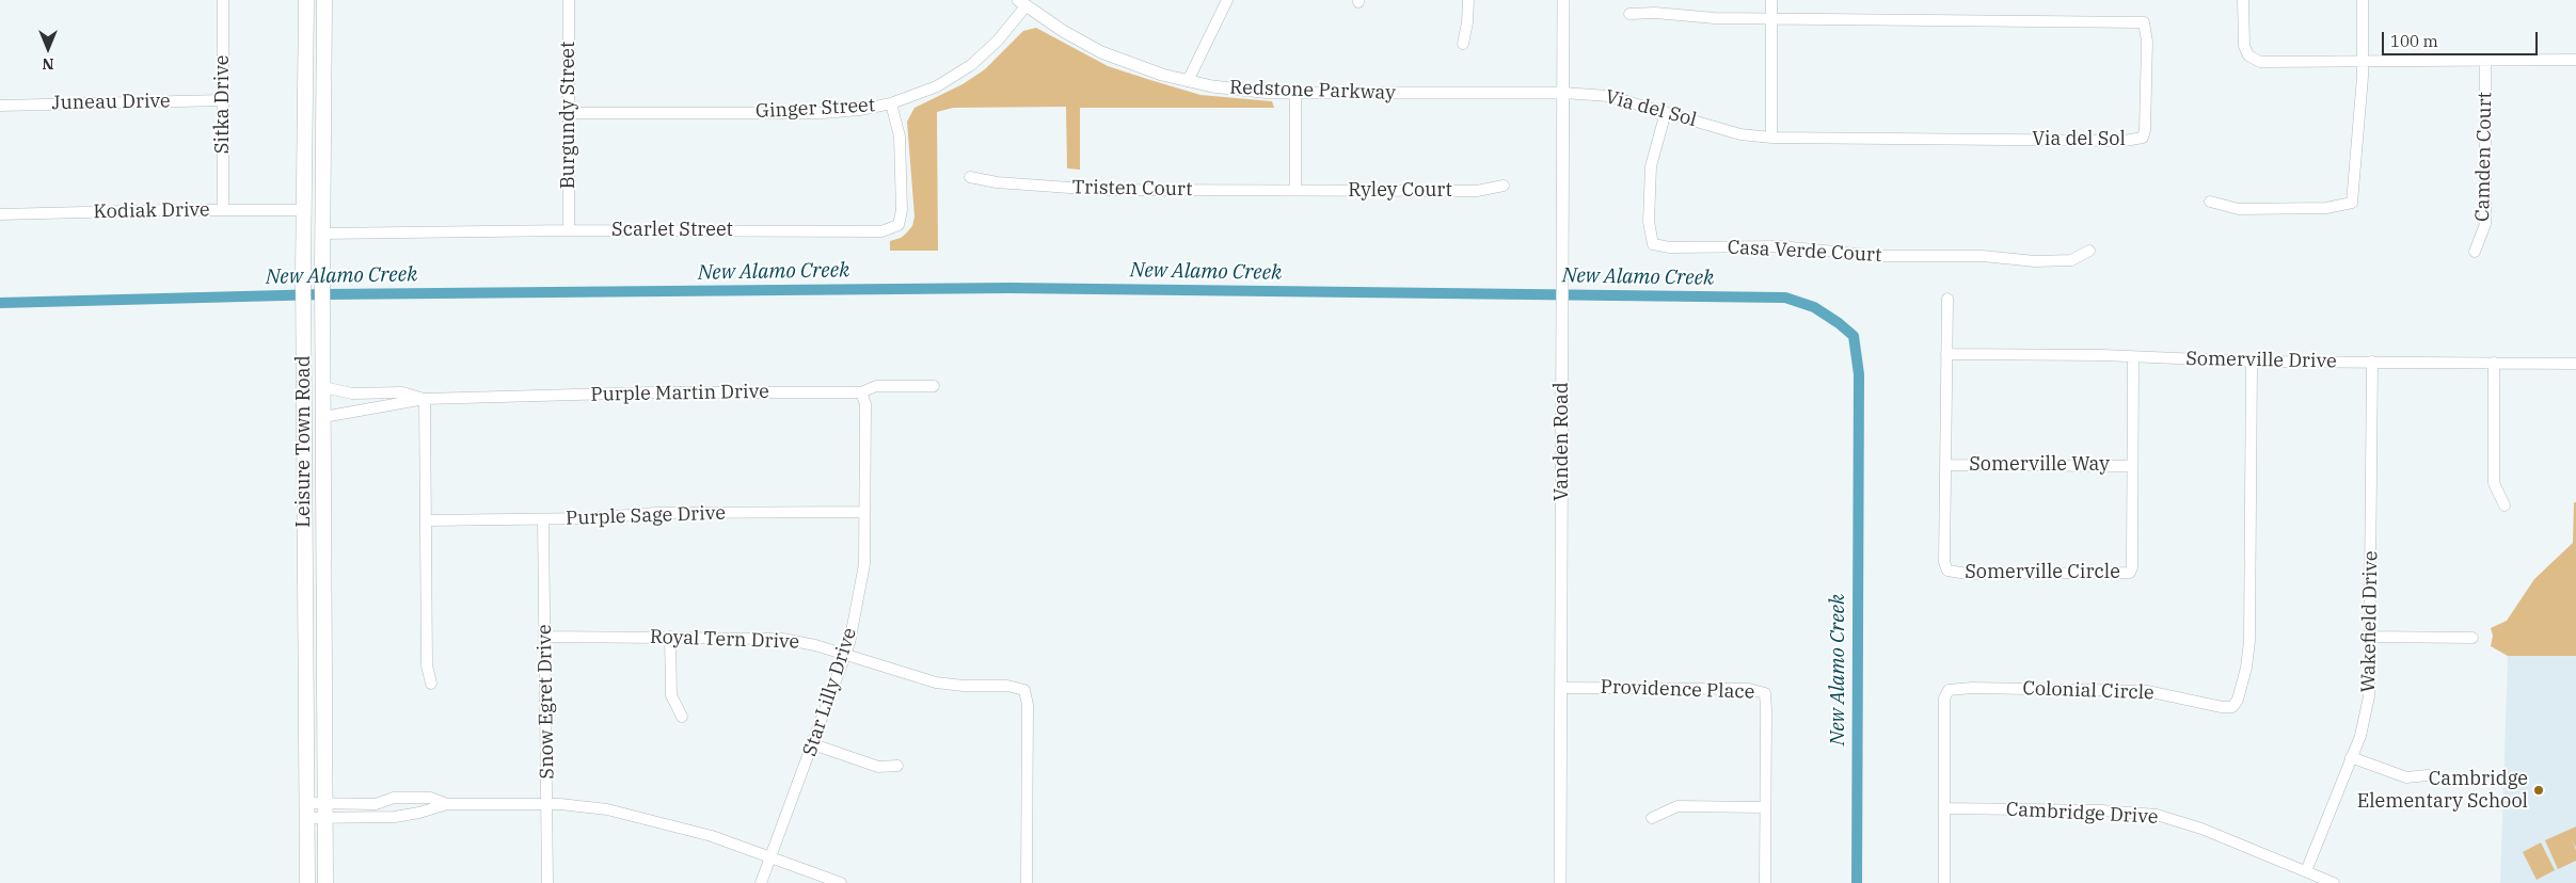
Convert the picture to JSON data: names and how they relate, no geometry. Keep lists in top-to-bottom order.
{
  "streets": {
    "main road": ["Leisure Town Road"],
    "street": [
      "Redstone Parkway",
      "Juneau Drive",
      "Sitka Drive",
      "Ginger Street",
      "Via del Sol",
      "Burgundy Street",
      "Camden Court",
      "Tristen Court",
      "Ryley Court",
      "Kodiak Drive",
      "Scarlet Street",
      "Casa Verde Court",
      "Somerville Drive",
      "Purple Martin Drive",
      "Vanden Road",
      "Somerville Way",
      "Purple Sage Drive",
      "Somerville Circle",
      "Wakefield Drive",
      "Royal Tern Drive",
      "Providence Place",
      "Colonial Circle",
      "Star Lilly Drive",
      "Snow Egret Drive",
      "Cambridge Drive"
    ]
  },
  "crossings": [
    ["Redstone Parkway", "Ginger Street"],
    ["Redstone Parkway", "Via del Sol"],
    ["Redstone Parkway", "Vanden Road"],
    ["Juneau Drive", "Sitka Drive"],
    ["Sitka Drive", "Kodiak Drive"],
    ["Ginger Street", "Burgundy Street"],
    ["Ginger Street", "Scarlet Street"],
    ["Via del Sol", "Casa Verde Court"],
    ["Via del Sol", "Vanden Road"],
    ["Burgundy Street", "Scarlet Street"],
    ["Tristen Court", "Ryley Court"],
    ["Kodiak Drive", "Leisure Town Road"],
    ["Scarlet Street", "Leisure Town Road"],
    ["Somerville Drive", "Somerville Circle"],
    ["Somerville Drive", "Wakefield Drive"],
    ["Somerville Drive", "Colonial Circle"],
    ["Purple Martin Drive", "Leisure Town Road"],
    ["Purple Martin Drive", "Star Lilly Drive"],
    ["Vanden Road", "Providence Place"],
    ["Somerville Way", "Somerville Circle"],
    ["Purple Sage Drive", "Star Lilly Drive"],
    ["Purple Sage Drive", "Snow Egret Drive"],
    ["Wakefield Drive", "Cambridge Drive"],
    ["Royal Tern Drive", "Star Lilly Drive"],
    ["Royal Tern Drive", "Snow Egret Drive"],
    ["Colonial Circle", "Cambridge Drive"]
  ],
  "water": ["New Alamo Creek"],
  "places": ["Cambridge Elementary School"],
  "scale_bar": "100 m",
  "north": "bottom"
}
